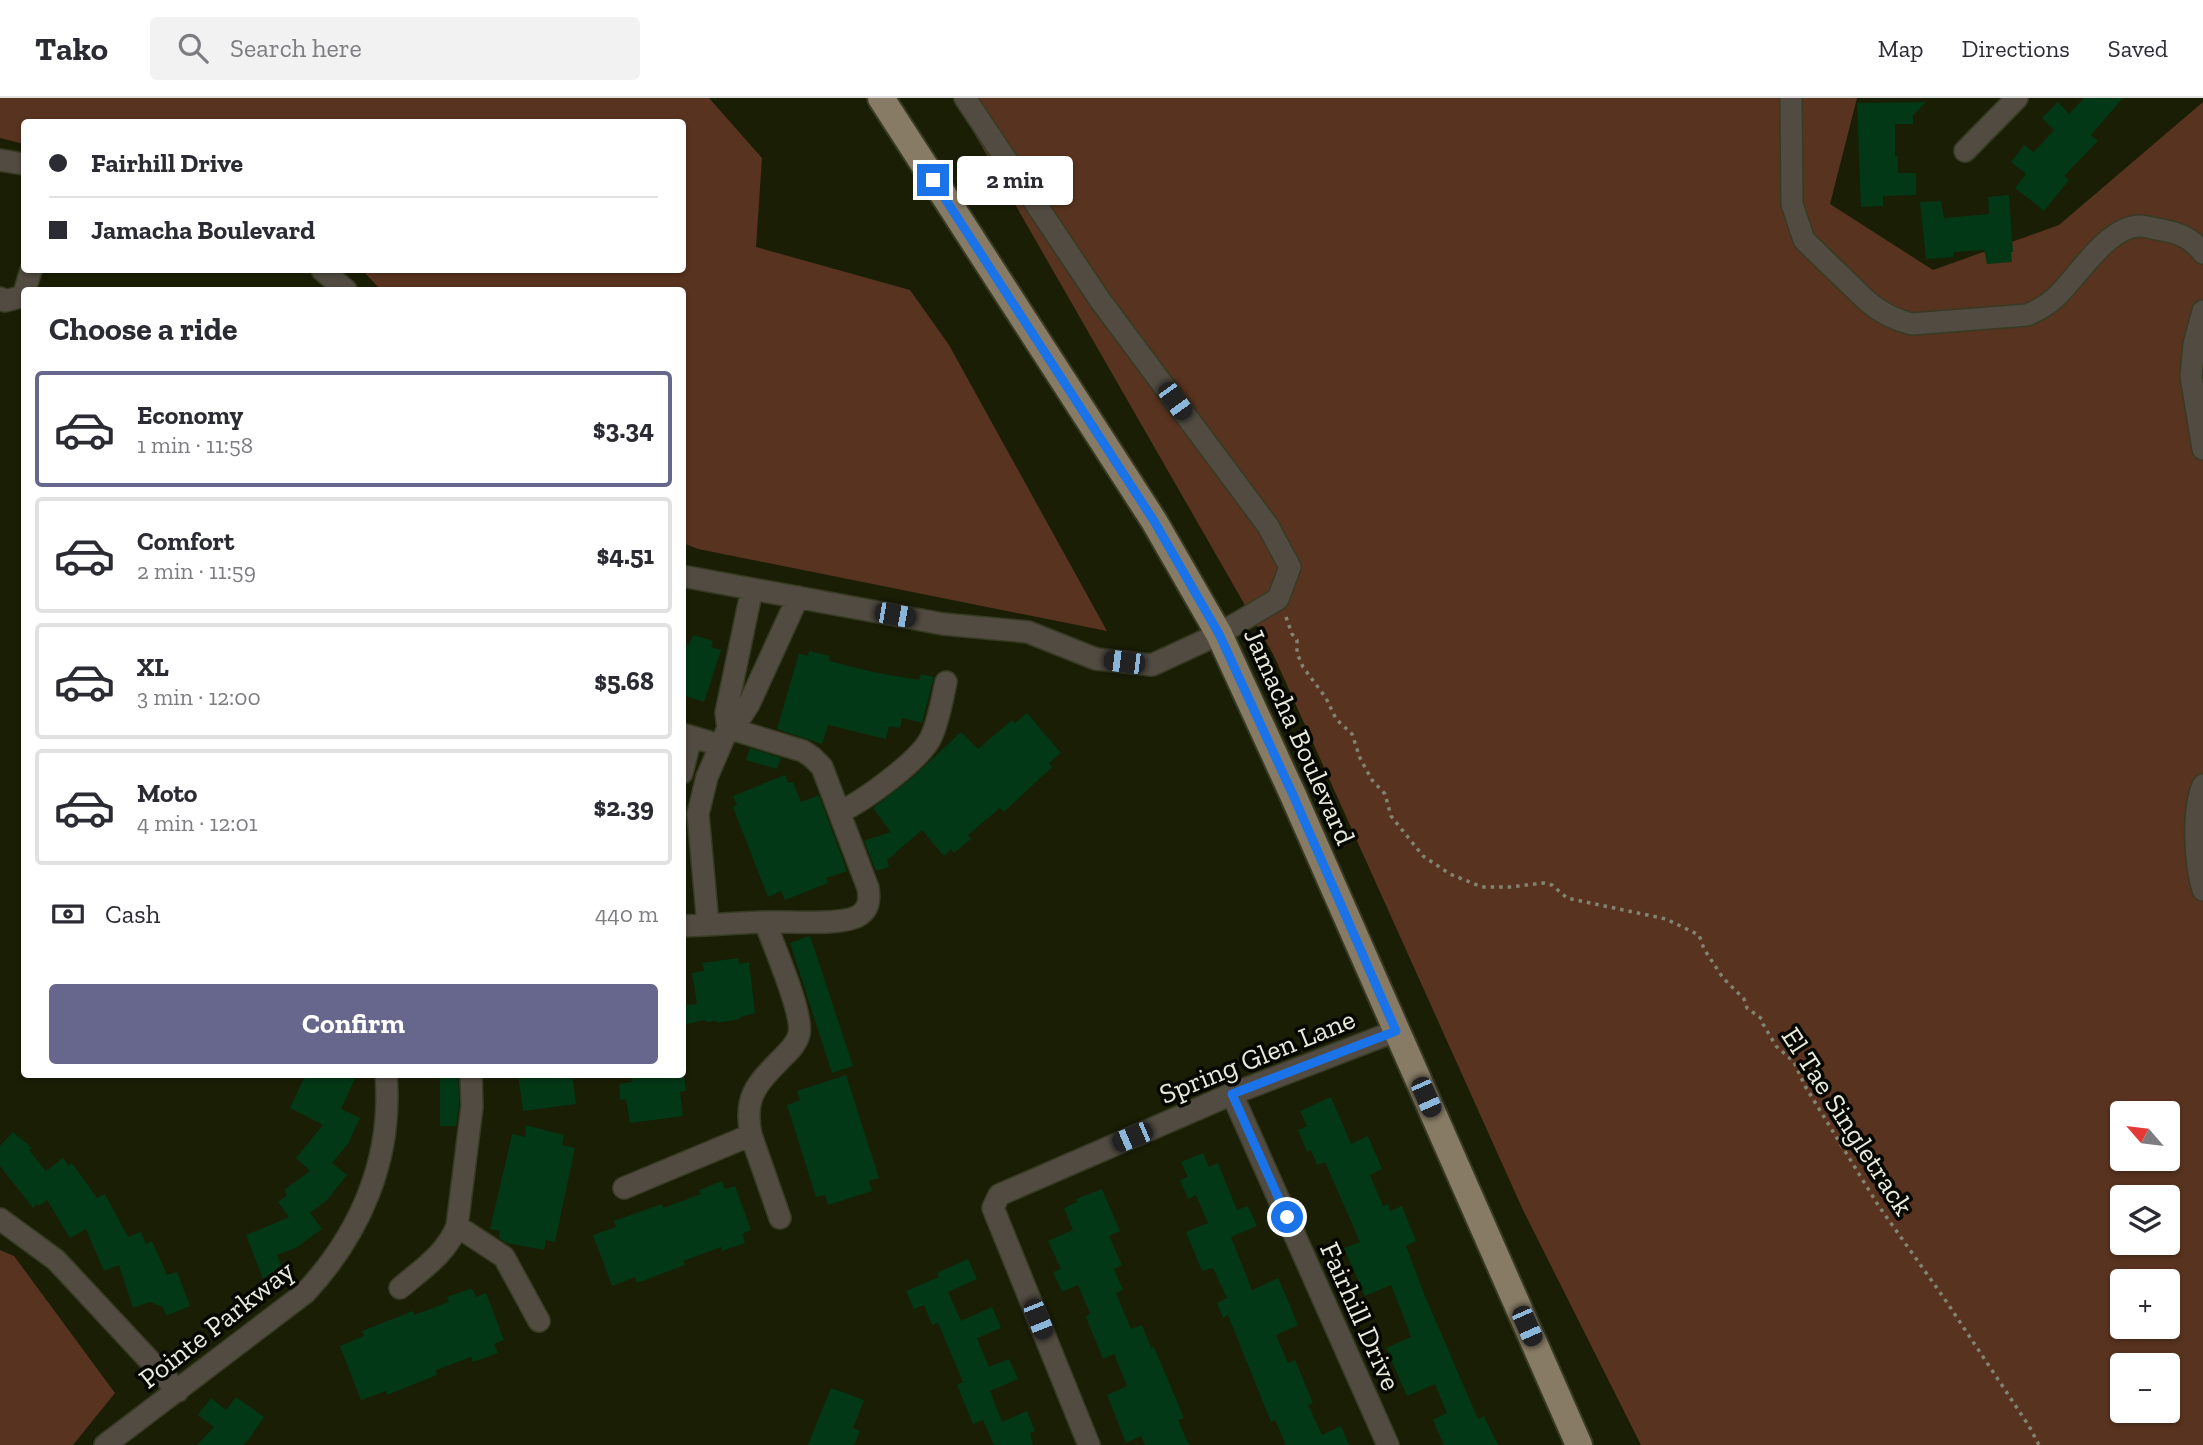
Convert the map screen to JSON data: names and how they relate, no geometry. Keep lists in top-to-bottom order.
{
  "streets": {
    "main road": ["Jamacha Boulevard"],
    "street": ["Spring Glen Lane", "Fairhill Drive", "Pointe Parkway"],
    "path": ["El Tae Singletrack"]
  },
  "crossings": [
    ["Jamacha Boulevard", "Spring Glen Lane"],
    ["Spring Glen Lane", "Fairhill Drive"]
  ],
  "north": "top left",
  "page": {
    "header": "Tako",
    "search": "Search here",
    "nav": ["Map", "Directions", "Saved"],
    "banner": ["Fairhill Drive", "Jamacha Boulevard"],
    "bubble": "2 min",
    "heading": "Choose a ride",
    "list": [
      {
        "name": "Economy",
        "note": "1 min · 11:58",
        "value": "$3.34"
      },
      {
        "name": "Comfort",
        "note": "2 min · 11:59",
        "value": "$4.51"
      },
      {
        "name": "XL",
        "note": "3 min · 12:00",
        "value": "$5.68"
      },
      {
        "name": "Moto",
        "note": "4 min · 12:01",
        "value": "$2.39"
      }
    ],
    "pay": ["Cash", "440 m"],
    "buttons": "Confirm",
    "map_buttons": ["+", "−"]
  }
}
